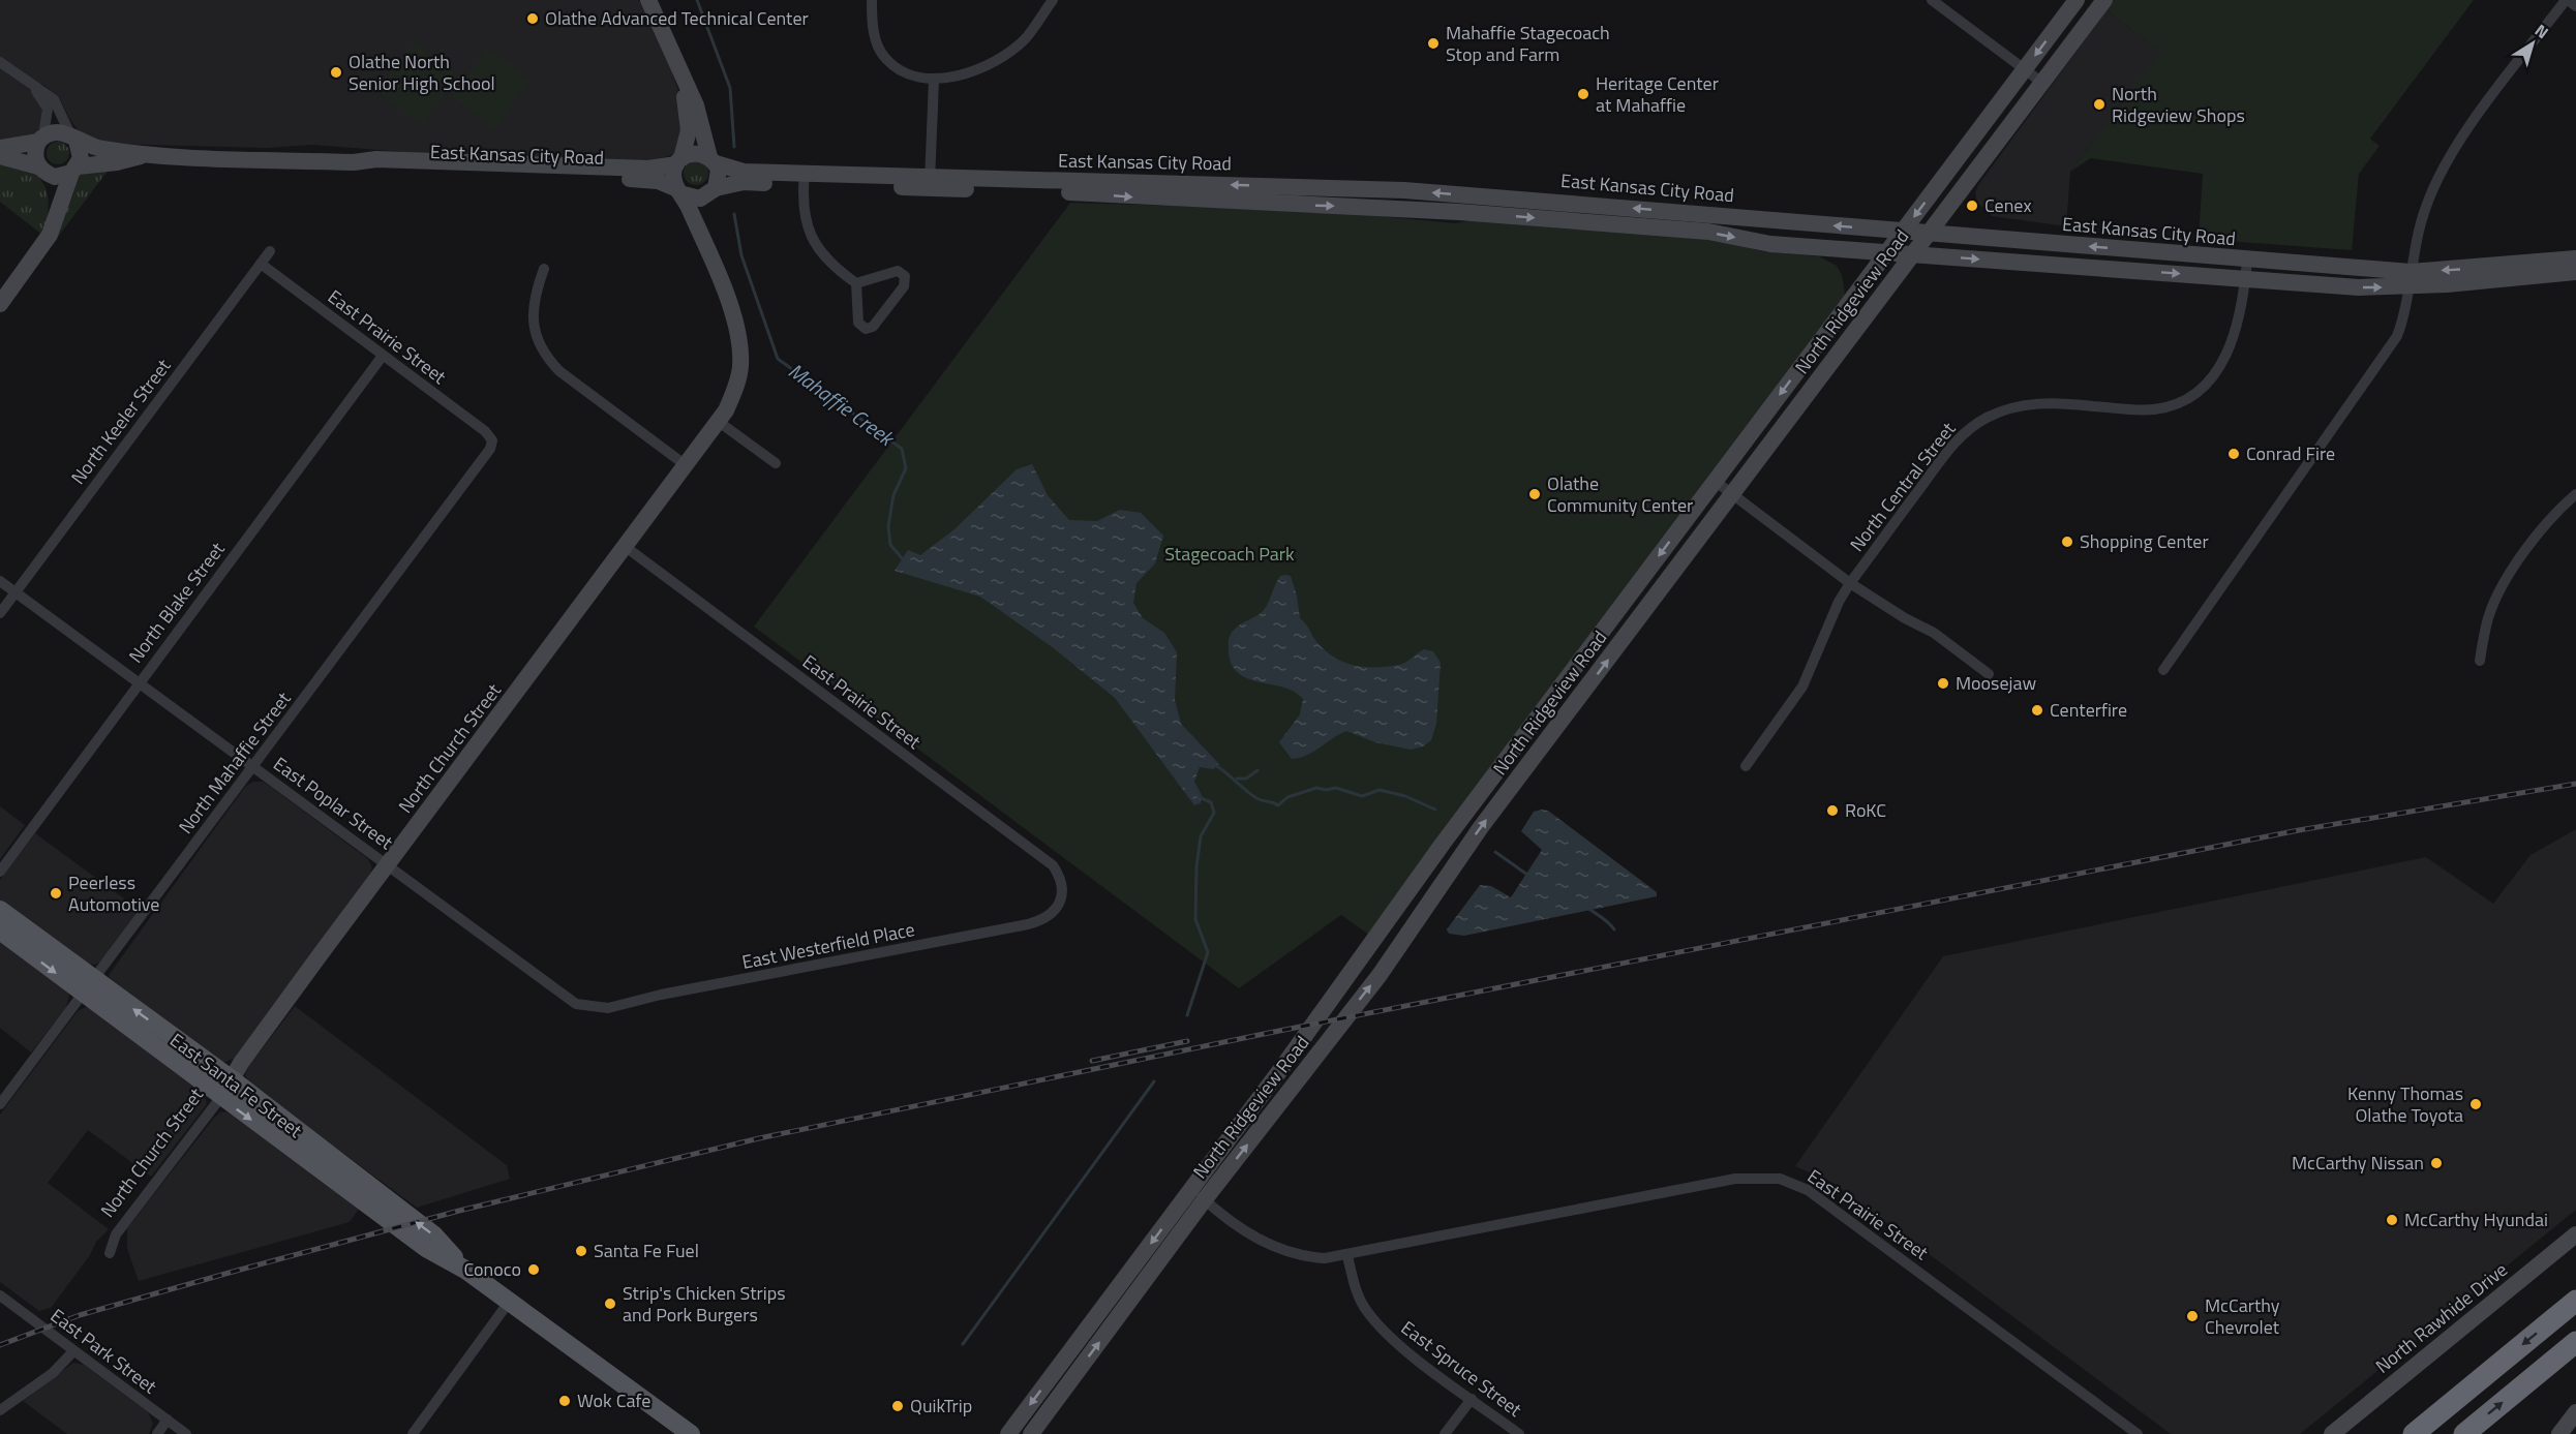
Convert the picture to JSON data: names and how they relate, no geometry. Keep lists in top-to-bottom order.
{
  "streets": {
    "main road": ["East Santa Fe Street"],
    "street": [
      "East Kansas City Road",
      "North Ridgeview Road",
      "East Prairie Street",
      "North Keeler Street",
      "North Central Street",
      "North Blake Street",
      "North Church Street",
      "North Mahaffie Street",
      "East Poplar Street",
      "East Westerfield Place",
      "North Rawhide Drive",
      "East Park Street",
      "East Spruce Street"
    ]
  },
  "crossings": [
    ["East Kansas City Road", "North Ridgeview Road"],
    ["East Kansas City Road", "North Central Street"],
    ["East Kansas City Road", "North Church Street"],
    ["East Prairie Street", "North Keeler Street"],
    ["East Prairie Street", "North Blake Street"],
    ["East Prairie Street", "North Church Street"],
    ["East Prairie Street", "North Mahaffie Street"],
    ["East Prairie Street", "East Westerfield Place"],
    ["East Prairie Street", "East Spruce Street"],
    ["North Keeler Street", "East Poplar Street"],
    ["North Blake Street", "East Poplar Street"],
    ["North Church Street", "East Poplar Street"],
    ["North Church Street", "East Santa Fe Street"],
    ["North Mahaffie Street", "East Poplar Street"],
    ["North Mahaffie Street", "East Santa Fe Street"],
    ["East Poplar Street", "East Westerfield Place"]
  ],
  "water": ["Mahaffie Creek"],
  "parks": ["Stagecoach Park"],
  "places": [
    "Olathe Advanced Technical Center",
    "Mahaffie Stagecoach Stop and Farm",
    "Olathe North Senior High School",
    "Heritage Center at Mahaffie",
    "North Ridgeview Shops",
    "Cenex",
    "Conrad Fire",
    "Olathe Community Center",
    "Shopping Center",
    "Moosejaw",
    "Centerfire",
    "RoKC",
    "Peerless Automotive",
    "Kenny Thomas Olathe Toyota",
    "McCarthy Nissan",
    "McCarthy Hyundai",
    "Santa Fe Fuel",
    "Conoco",
    "Strip's Chicken Strips and Pork Burgers",
    "McCarthy Chevrolet",
    "Wok Cafe",
    "QuikTrip"
  ],
  "north": "top right"
}
